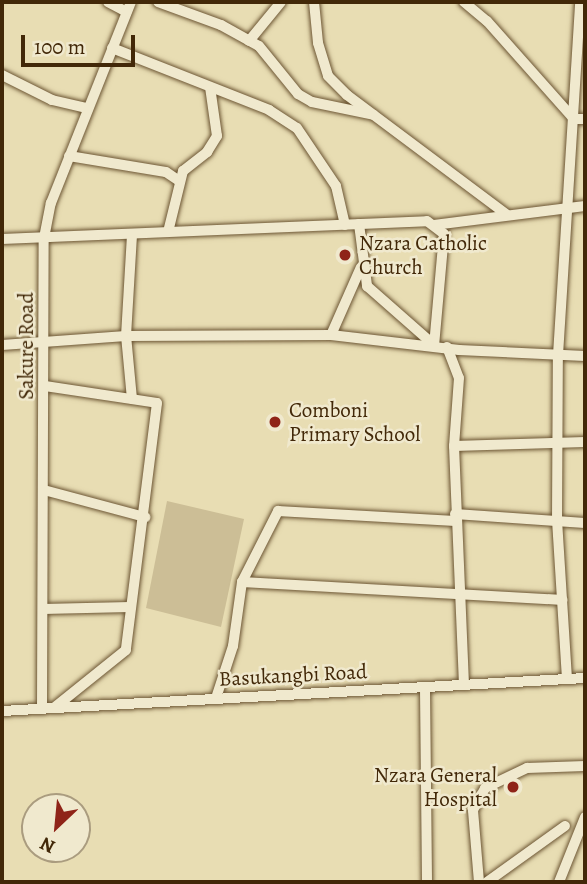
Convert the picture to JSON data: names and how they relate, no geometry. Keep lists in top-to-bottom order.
{
  "streets": {
    "street": ["Sakure Road", "Basukangbi Road"]
  },
  "crossings": [
    ["Sakure Road", "Basukangbi Road"]
  ],
  "places": ["Nzara Catholic Church", "Comboni Primary School", "Nzara General Hospital"],
  "scale_bar": "100 m",
  "north": "bottom left"
}
